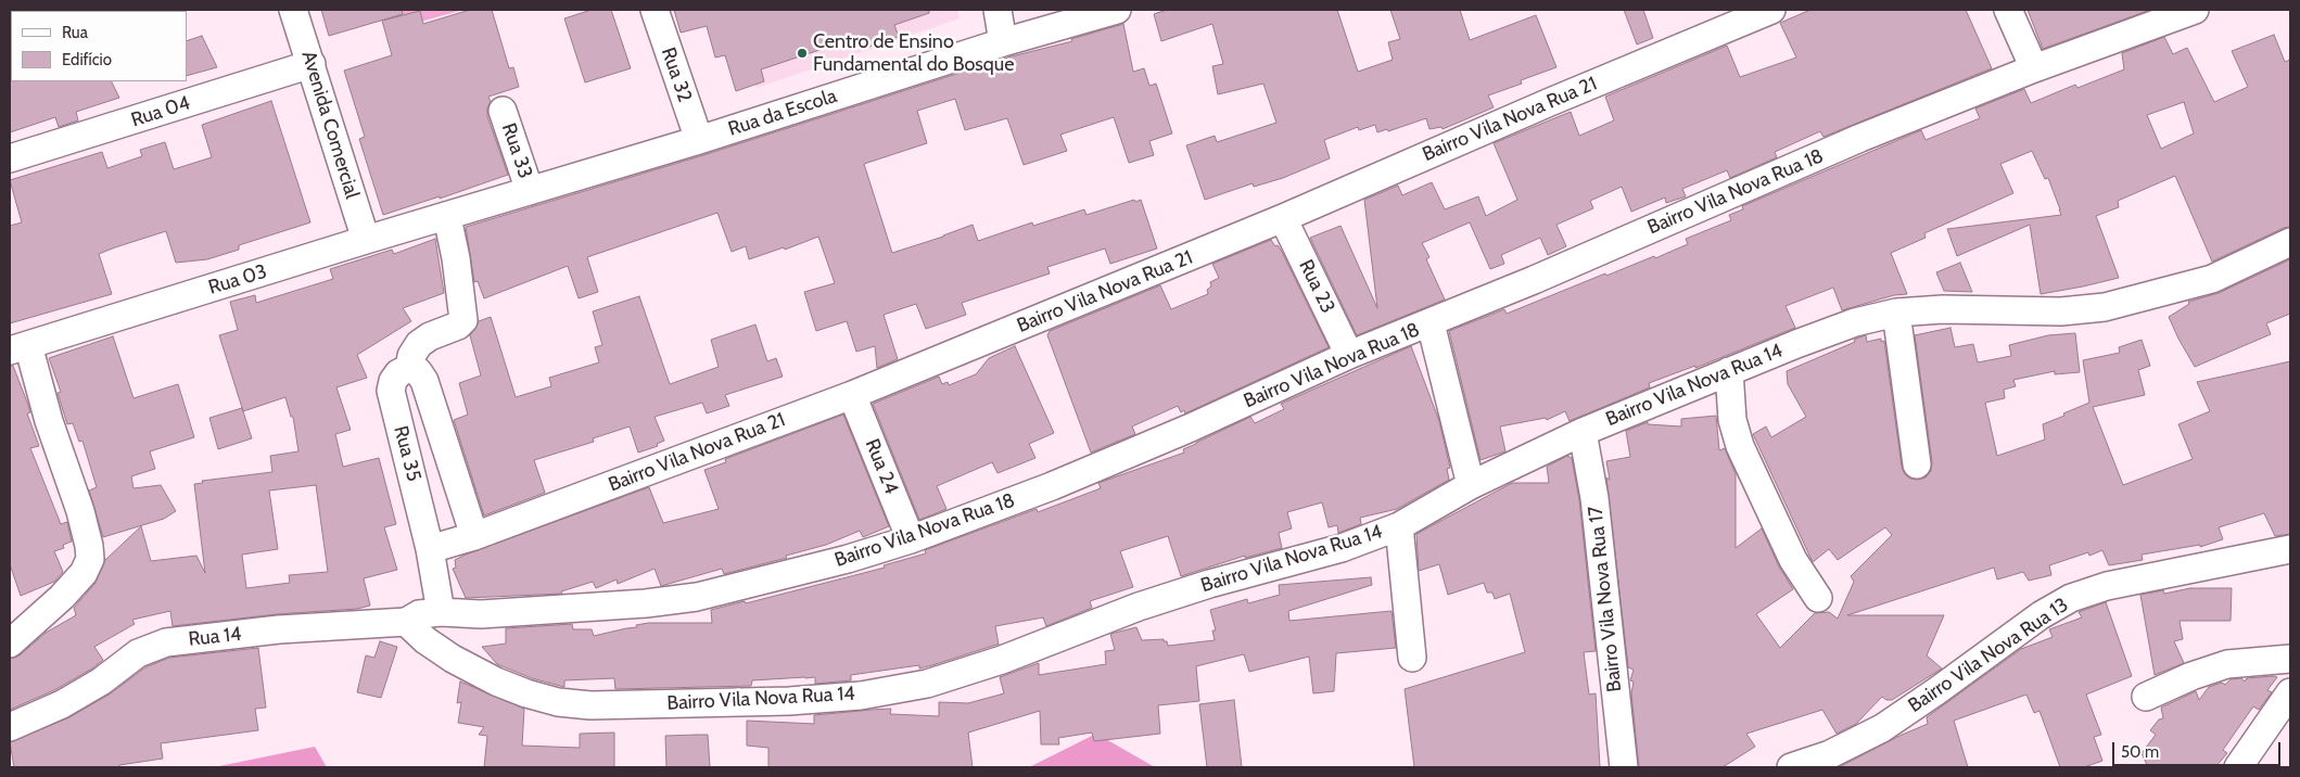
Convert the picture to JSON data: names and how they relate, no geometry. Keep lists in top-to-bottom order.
{
  "streets": {
    "street": [
      "Rua 32",
      "Rua 04",
      "Rua da Escola",
      "Bairro Vila Nova Rua 21",
      "Avenida Comercial",
      "Rua 33",
      "Bairro Vila Nova Rua 18",
      "Rua 03",
      "Rua 23",
      "Bairro Vila Nova Rua 14",
      "Rua 35",
      "Rua 24",
      "Bairro Vila Nova Rua 17",
      "Rua 14",
      "Bairro Vila Nova Rua 13"
    ]
  },
  "crossings": [
    ["Rua 32", "Rua da Escola"],
    ["Rua 04", "Avenida Comercial"],
    ["Rua da Escola", "Rua 33"],
    ["Rua da Escola", "Rua 03"],
    ["Rua da Escola", "Rua 35"],
    ["Bairro Vila Nova Rua 21", "Rua 23"],
    ["Bairro Vila Nova Rua 21", "Rua 35"],
    ["Bairro Vila Nova Rua 21", "Rua 24"],
    ["Avenida Comercial", "Rua 03"],
    ["Bairro Vila Nova Rua 18", "Rua 23"],
    ["Bairro Vila Nova Rua 18", "Rua 24"],
    ["Bairro Vila Nova Rua 18", "Rua 14"],
    ["Rua 03", "Rua 35"],
    ["Bairro Vila Nova Rua 14", "Bairro Vila Nova Rua 17"],
    ["Bairro Vila Nova Rua 14", "Rua 14"]
  ],
  "places": ["Centro de Ensino Fundamental do Bosque"],
  "legend": ["Rua", "Edifício"],
  "scale_bar": "50 m"
}
